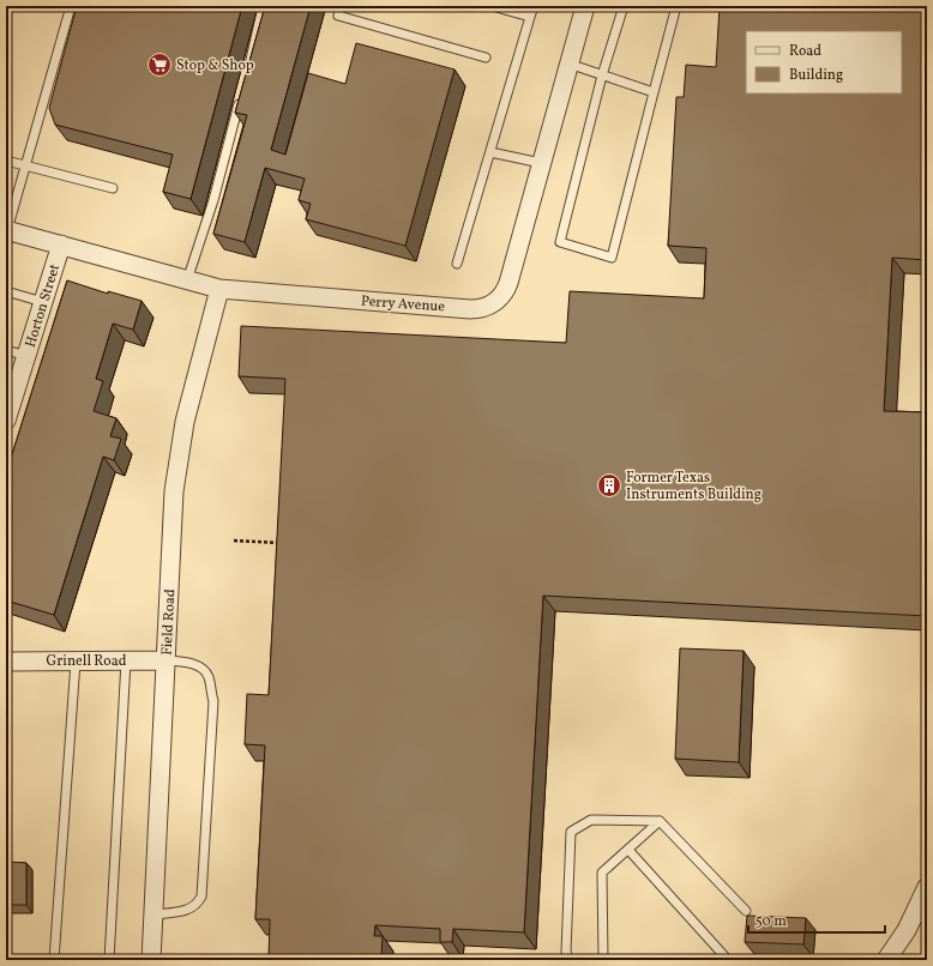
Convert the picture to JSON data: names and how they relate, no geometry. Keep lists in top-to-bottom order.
{
  "streets": {
    "street": [
      "Perry Avenue",
      "Horton Street",
      "Field Road",
      "Grinell Road"
    ]
  },
  "crossings": [
    ["Perry Avenue", "Horton Street"],
    ["Perry Avenue", "Field Road"],
    ["Field Road", "Grinell Road"]
  ],
  "places": {
    "supermarket": ["Stop & Shop"],
    "building": ["Former Texas Instruments Building"]
  },
  "legend": ["Road", "Building"],
  "scale_bar": "50 m"
}
